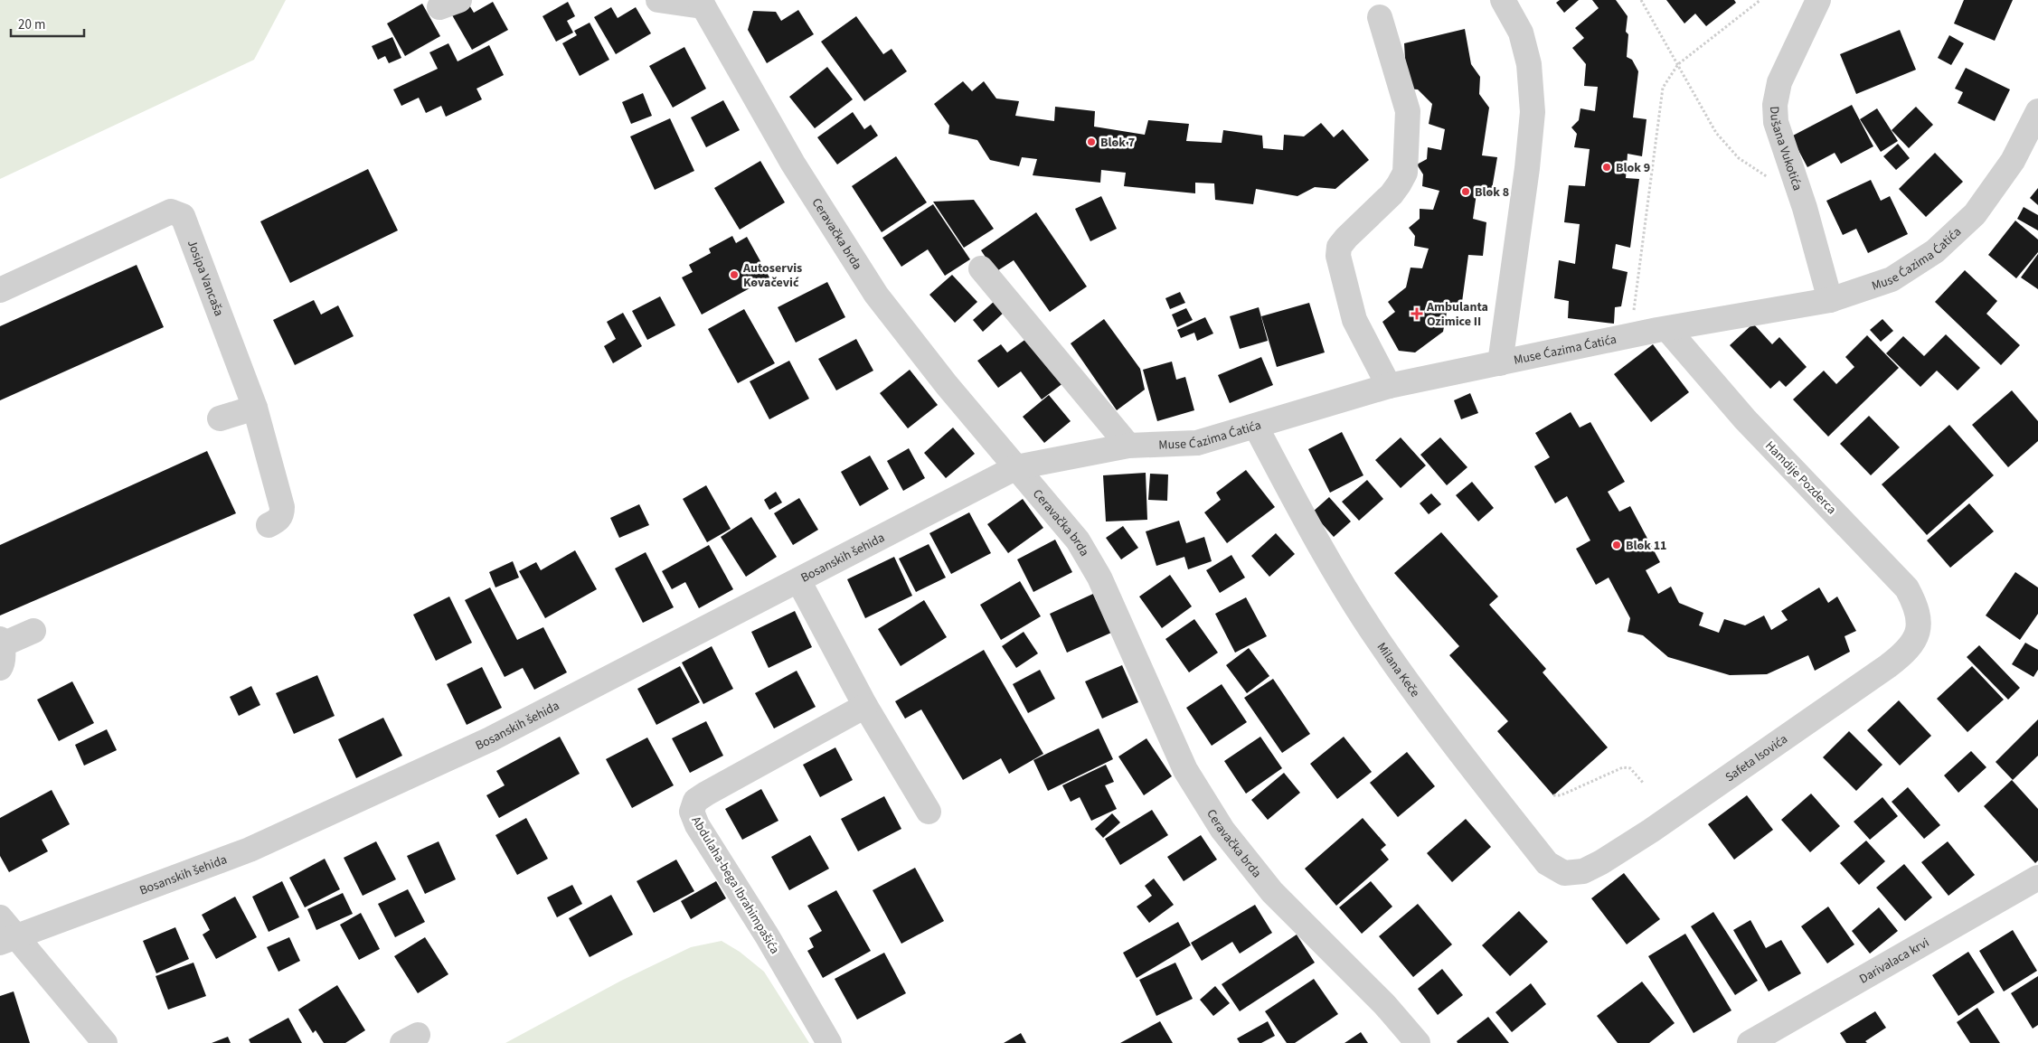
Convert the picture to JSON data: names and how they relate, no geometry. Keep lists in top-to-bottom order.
{
  "streets": {
    "street": [
      "Dušana Vukotića",
      "Ceravačka brda",
      "Muse Ćazima Ćatića",
      "Josipa Vancaša",
      "Hamdije Pozderca",
      "Bosanskih šehida",
      "Milana Keče",
      "Safeta Isovića",
      "Abdulaha-bega Ibrahimpašića",
      "Darivalaca krvi"
    ]
  },
  "crossings": [
    ["Dušana Vukotića", "Muse Ćazima Ćatića"],
    ["Ceravačka brda", "Muse Ćazima Ćatića"],
    ["Ceravačka brda", "Bosanskih šehida"],
    ["Muse Ćazima Ćatića", "Hamdije Pozderca"],
    ["Muse Ćazima Ćatića", "Bosanskih šehida"],
    ["Muse Ćazima Ćatića", "Milana Keče"],
    ["Hamdije Pozderca", "Safeta Isovića"],
    ["Milana Keče", "Safeta Isovića"]
  ],
  "places": {
    "other": [
      "Blok 7",
      "Blok 9",
      "Blok 8",
      "Autoservis Kovačević",
      "Blok 11"
    ],
    "health": ["Ambulanta Ozimice II"]
  },
  "scale_bar": "20 m"
}
